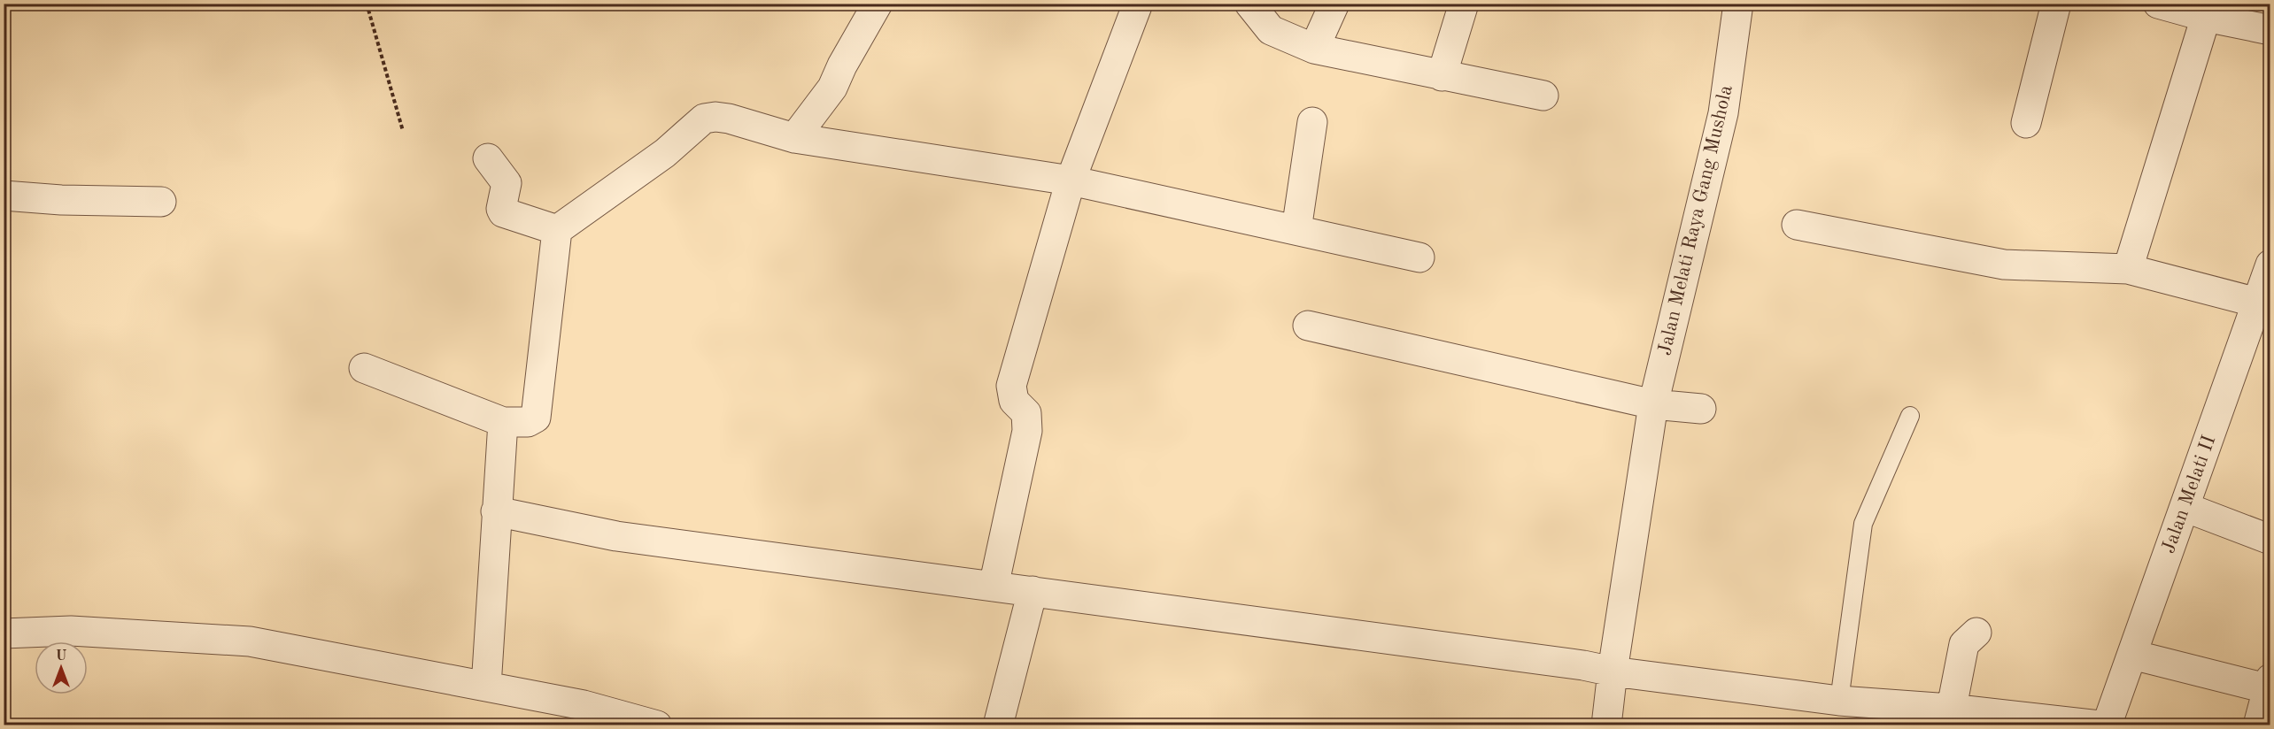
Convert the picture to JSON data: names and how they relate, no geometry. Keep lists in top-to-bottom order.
{
  "streets": {
    "street": ["Jalan Melati Raya Gang Mushola", "Jalan Melati II"]
  },
  "north": "top"
}
